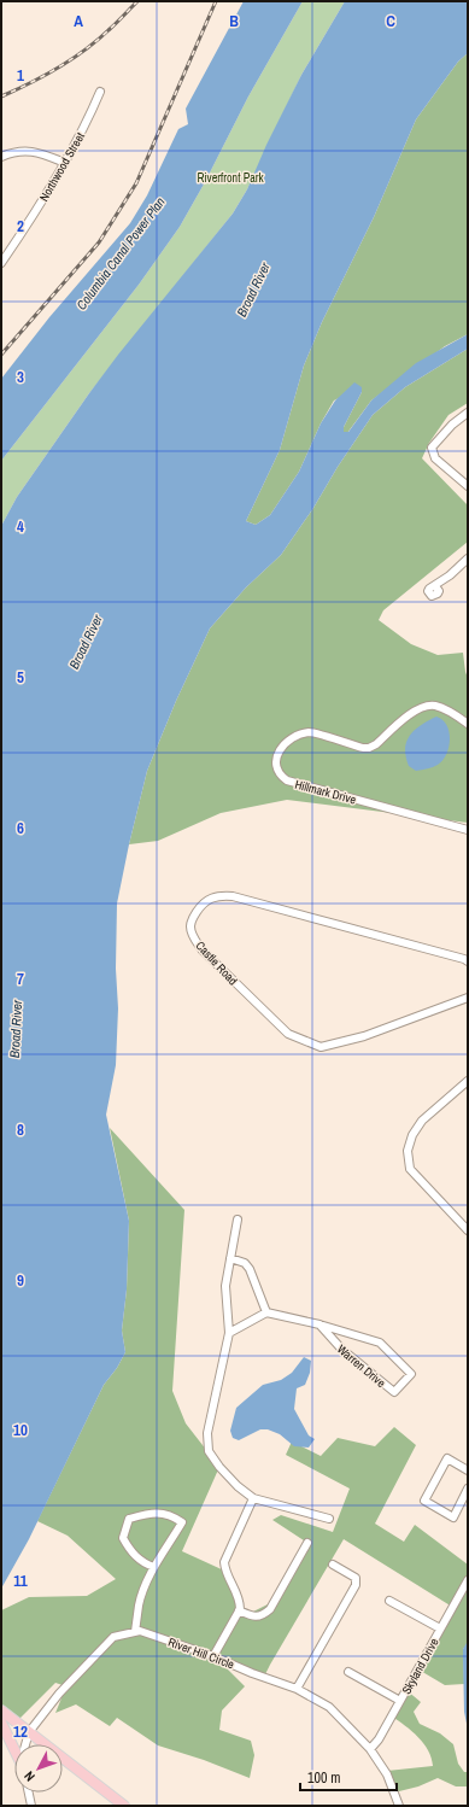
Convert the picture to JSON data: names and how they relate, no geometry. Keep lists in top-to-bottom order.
{
  "streets": {
    "street": [
      "Northwood Street",
      "Hillmark Drive",
      "Castle Road",
      "Warren Drive",
      "River Hill Circle",
      "Skyland Drive"
    ]
  },
  "crossings": [
    ["River Hill Circle", "Skyland Drive"]
  ],
  "water": ["Columbia Canal Power Plan", "Broad River"],
  "parks": ["Riverfront Park"],
  "scale_bar": "100 m",
  "north": "bottom left",
  "grid": {
    "columns": ["A", "B", "C"],
    "rows": [
      "1",
      "2",
      "3",
      "4",
      "5",
      "6",
      "7",
      "8",
      "9",
      "10",
      "11",
      "12"
    ]
  }
}
